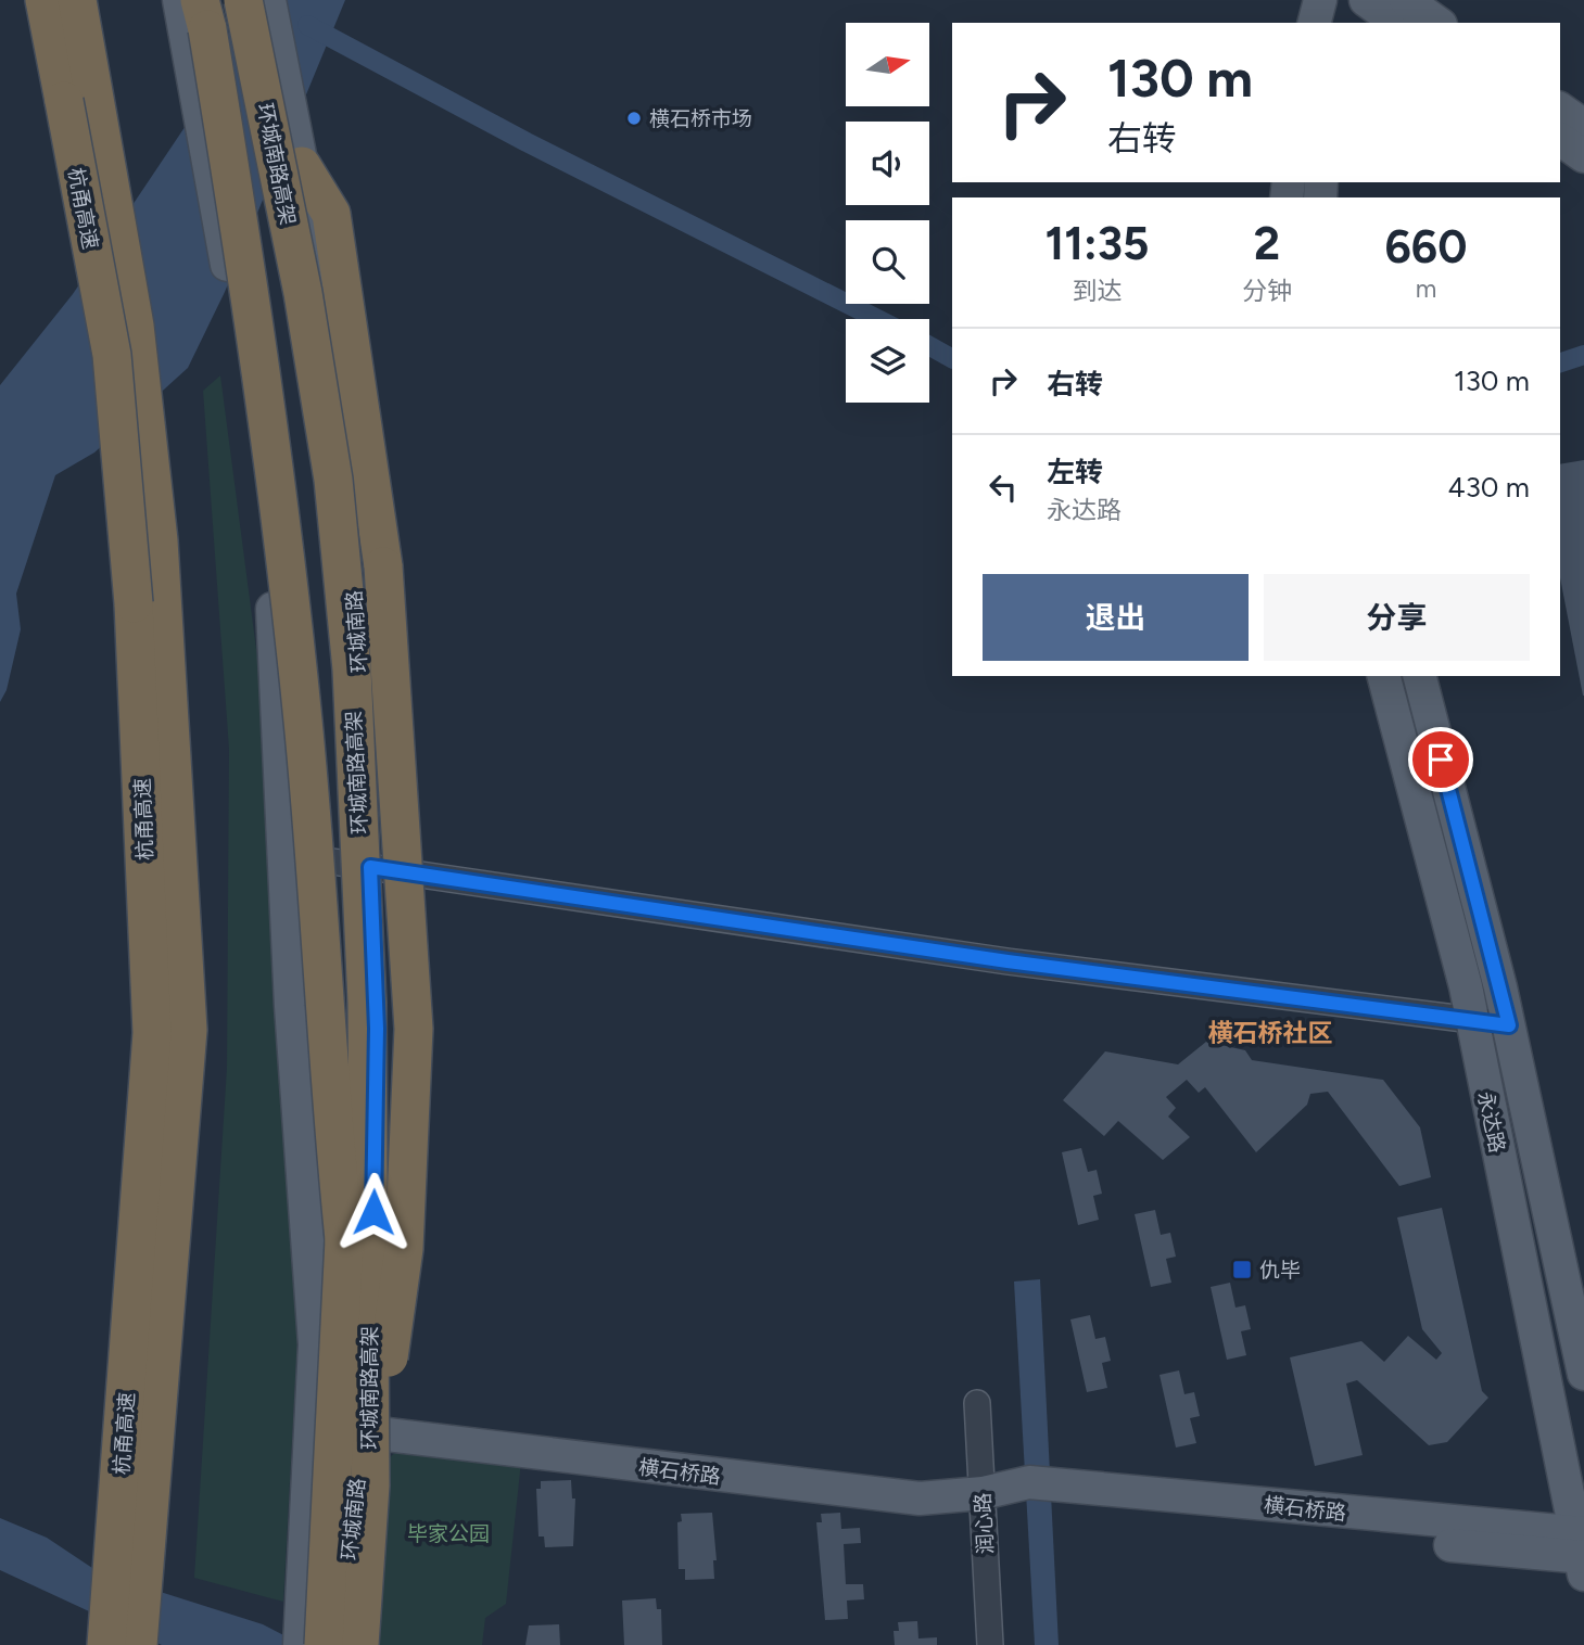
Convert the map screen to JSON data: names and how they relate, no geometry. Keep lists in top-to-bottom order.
{
  "streets": {
    "highway": ["环城南路高架", "杭甬高速"],
    "main road": ["环城南路", "永达路", "横石桥路"],
    "street": ["润心路"]
  },
  "crossings": [
    ["永达路", "横石桥路"],
    ["横石桥路", "润心路"]
  ],
  "districts": ["横石桥社区"],
  "parks": ["毕家公园"],
  "places": {
    "other": ["横石桥市场"],
    "transit": ["仇毕"]
  },
  "north": "right",
  "page": {
    "turn": ["130 m", "右转"],
    "eta": [
      "11:35",
      "到达",
      "2",
      "分钟",
      "660",
      "m"
    ],
    "list": [
      {
        "name": "右转",
        "value": "130 m"
      },
      {
        "name": "左转",
        "note": "永达路",
        "value": "430 m"
      }
    ],
    "buttons": ["退出", "分享"]
  }
}
